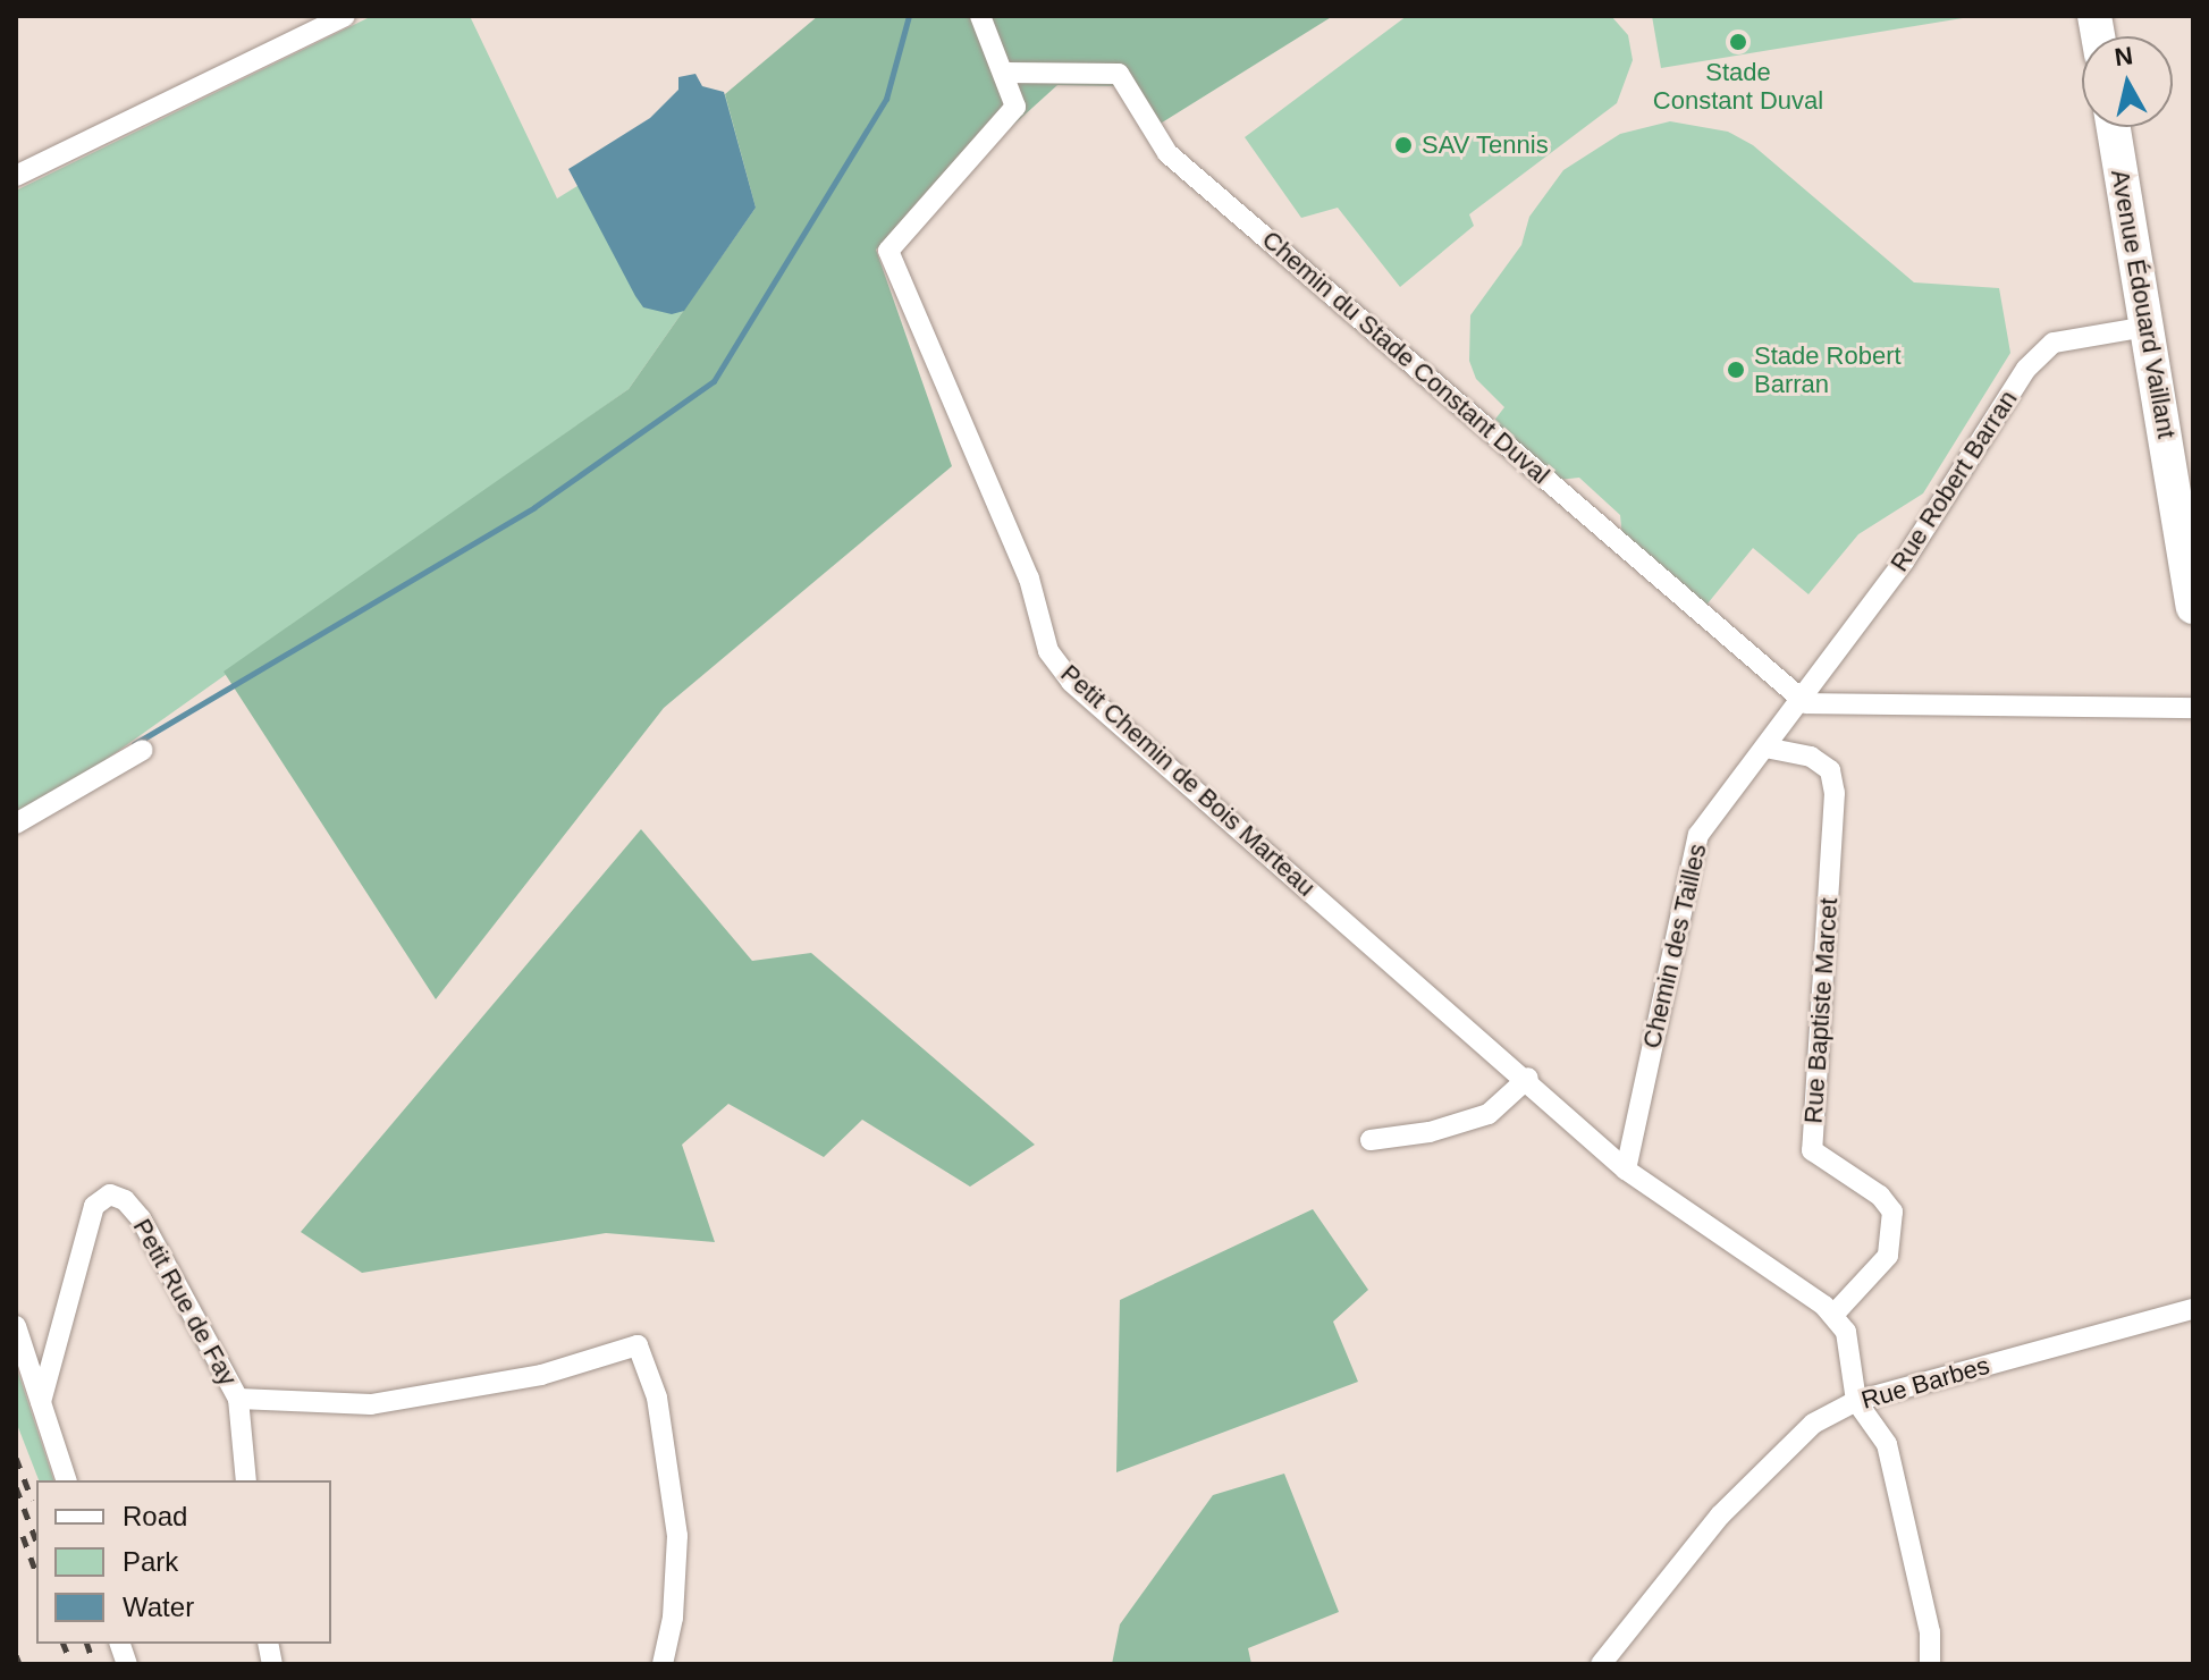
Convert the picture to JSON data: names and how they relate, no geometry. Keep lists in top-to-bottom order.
{
  "streets": {
    "main road": ["Avenue Édouard Vaillant"],
    "street": [
      "Chemin du Stade Constant Duval",
      "Rue Robert Barran",
      "Petit Chemin de Bois Marteau",
      "Chemin des Tailles",
      "Rue Baptiste Marcet",
      "Petit Rue de Fay",
      "Rue Barbes"
    ]
  },
  "crossings": [
    ["Avenue Édouard Vaillant", "Rue Robert Barran"],
    ["Chemin du Stade Constant Duval", "Rue Robert Barran"],
    ["Chemin du Stade Constant Duval", "Petit Chemin de Bois Marteau"],
    ["Chemin du Stade Constant Duval", "Chemin des Tailles"],
    ["Rue Robert Barran", "Chemin des Tailles"],
    ["Petit Chemin de Bois Marteau", "Chemin des Tailles"],
    ["Chemin des Tailles", "Rue Baptiste Marcet"]
  ],
  "places": ["Stade Constant Duval", "SAV Tennis", "Stade Robert Barran"],
  "legend": ["Road", "Park", "Water"],
  "north": "top"
}
